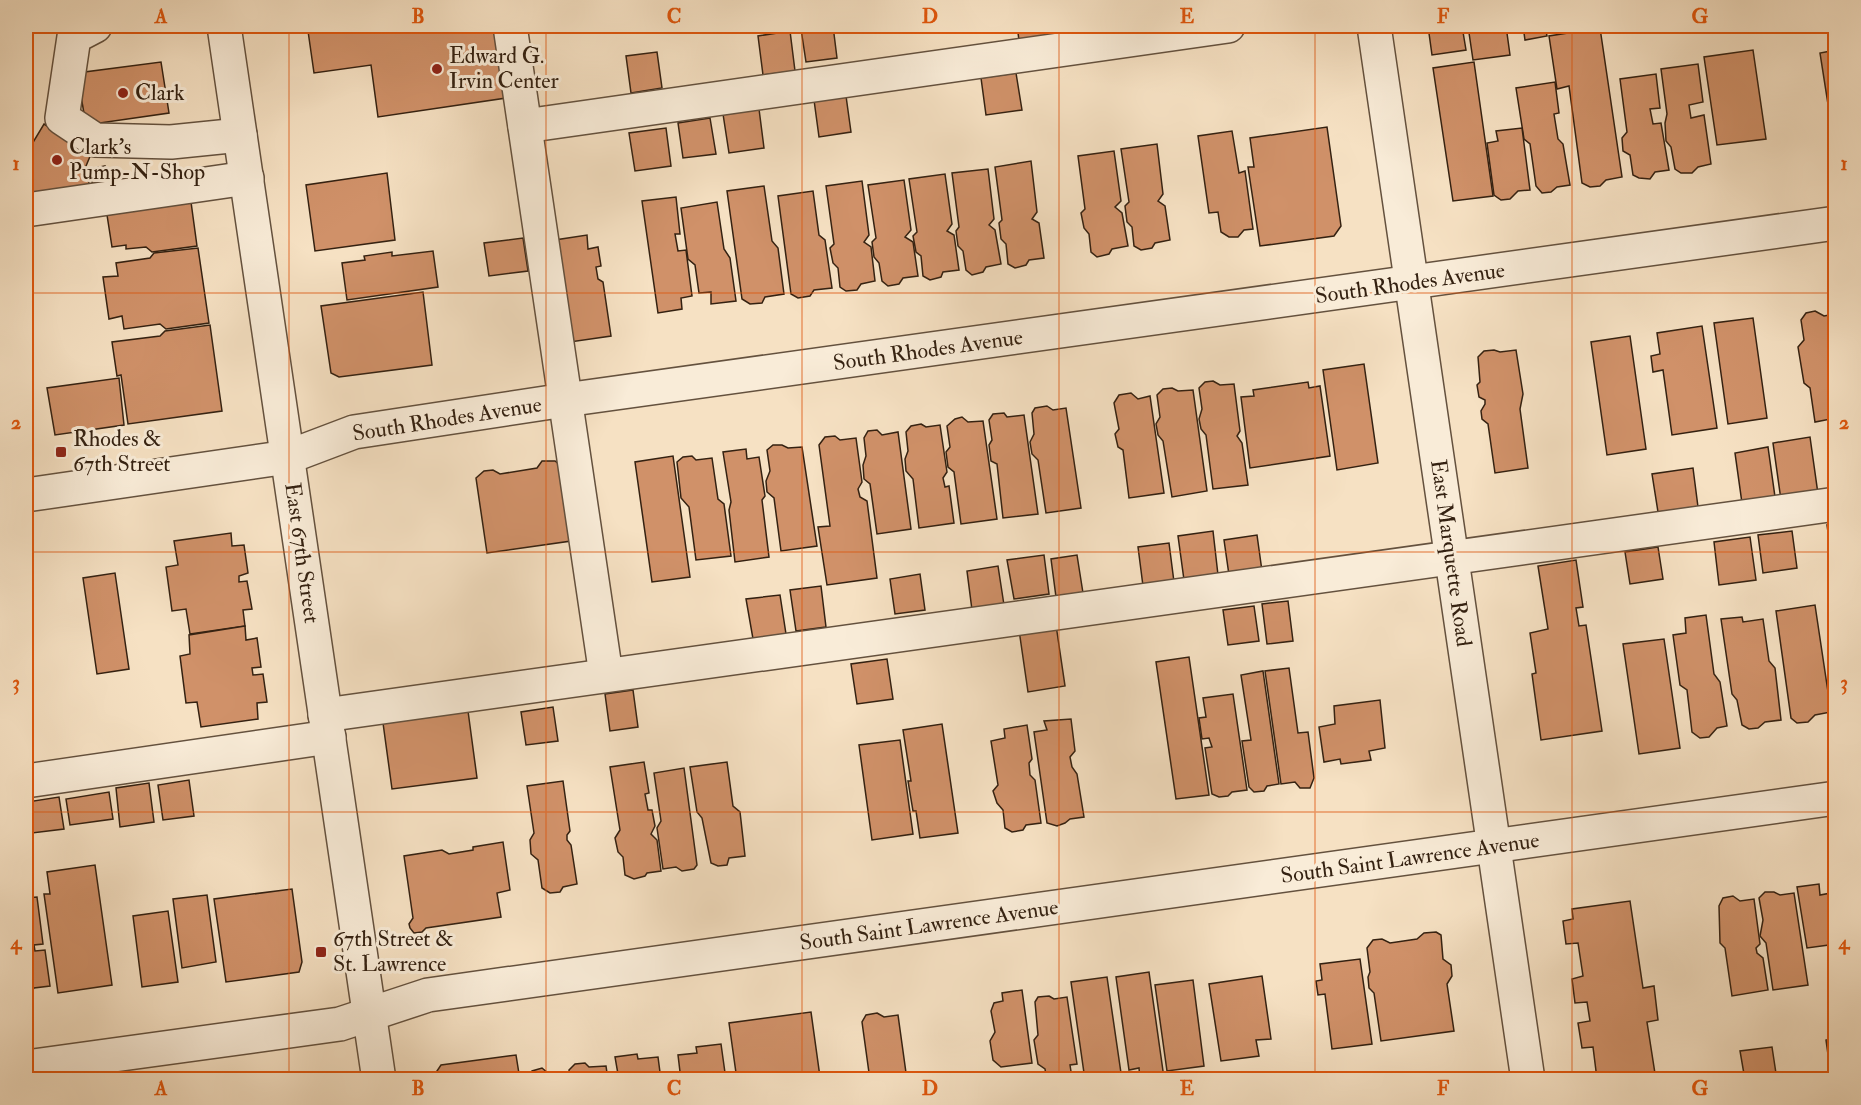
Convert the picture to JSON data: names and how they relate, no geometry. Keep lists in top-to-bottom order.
{
  "streets": {
    "street": [
      "South Rhodes Avenue",
      "East 67th Street",
      "East Marquette Road",
      "South Saint Lawrence Avenue"
    ]
  },
  "crossings": [
    ["South Rhodes Avenue", "East 67th Street"],
    ["South Rhodes Avenue", "East Marquette Road"],
    ["East 67th Street", "South Saint Lawrence Avenue"],
    ["East Marquette Road", "South Saint Lawrence Avenue"]
  ],
  "places": {
    "other": ["Edward G. Irvin Center", "Clark", "Clark's Pump-N-Shop"],
    "transit": ["Rhodes & 67th Street", "67th Street & St. Lawrence"]
  },
  "grid": {
    "columns": [
      "A",
      "B",
      "C",
      "D",
      "E",
      "F",
      "G"
    ],
    "rows": [
      "1",
      "2",
      "3",
      "4"
    ]
  }
}
